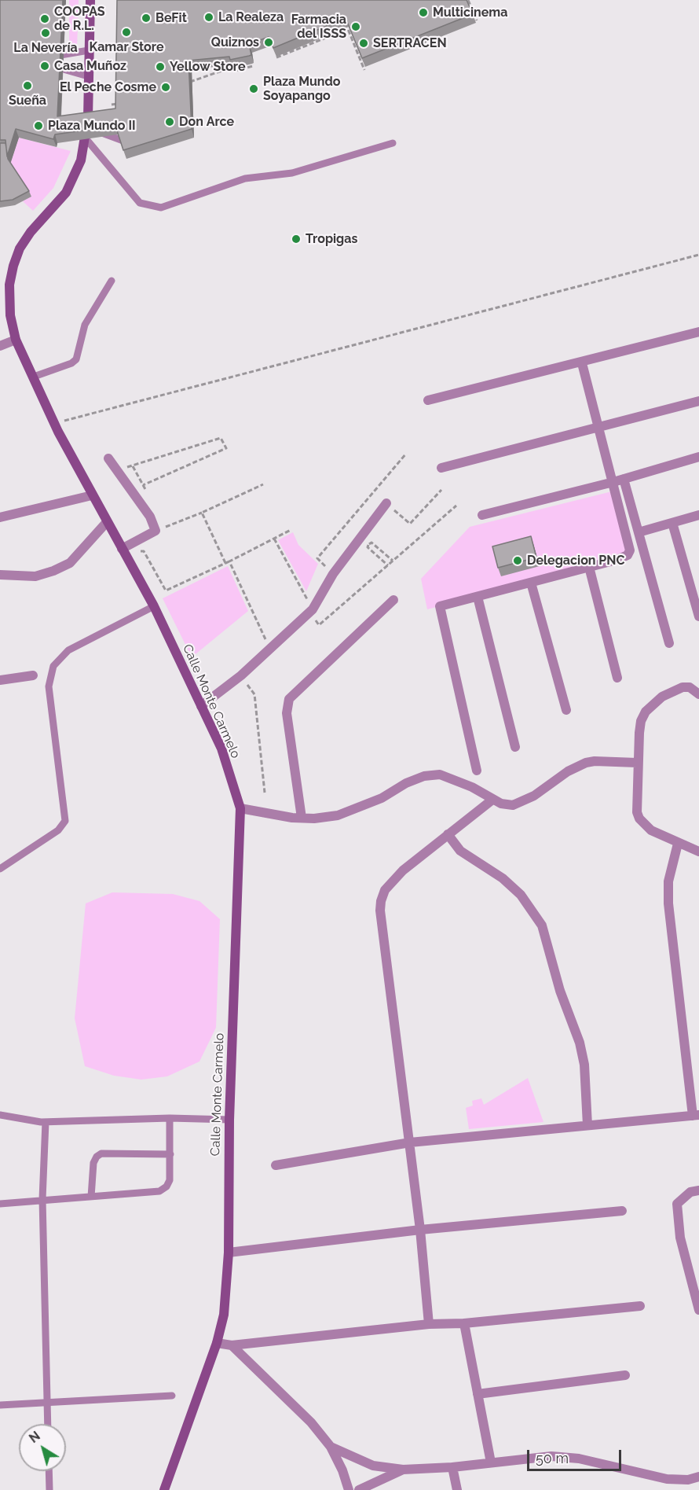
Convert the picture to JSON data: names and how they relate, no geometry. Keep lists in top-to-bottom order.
{
  "streets": {
    "street": ["Calle Monte Carmelo"]
  },
  "places": [
    "Multicinema",
    "La Realeza",
    "BeFit",
    "COOPAS de R.L.",
    "Farmacia del ISSS",
    "Kamar Store",
    "La Nevería",
    "Quiznos",
    "SERTRACEN",
    "Casa Muñoz",
    "Yellow Store",
    "Sueña",
    "El Peche Cosme",
    "Plaza Mundo Soyapango",
    "Don Arce",
    "Plaza Mundo II",
    "Tropigas",
    "Delegacion PNC"
  ],
  "scale_bar": "50 m",
  "north": "top left"
}
